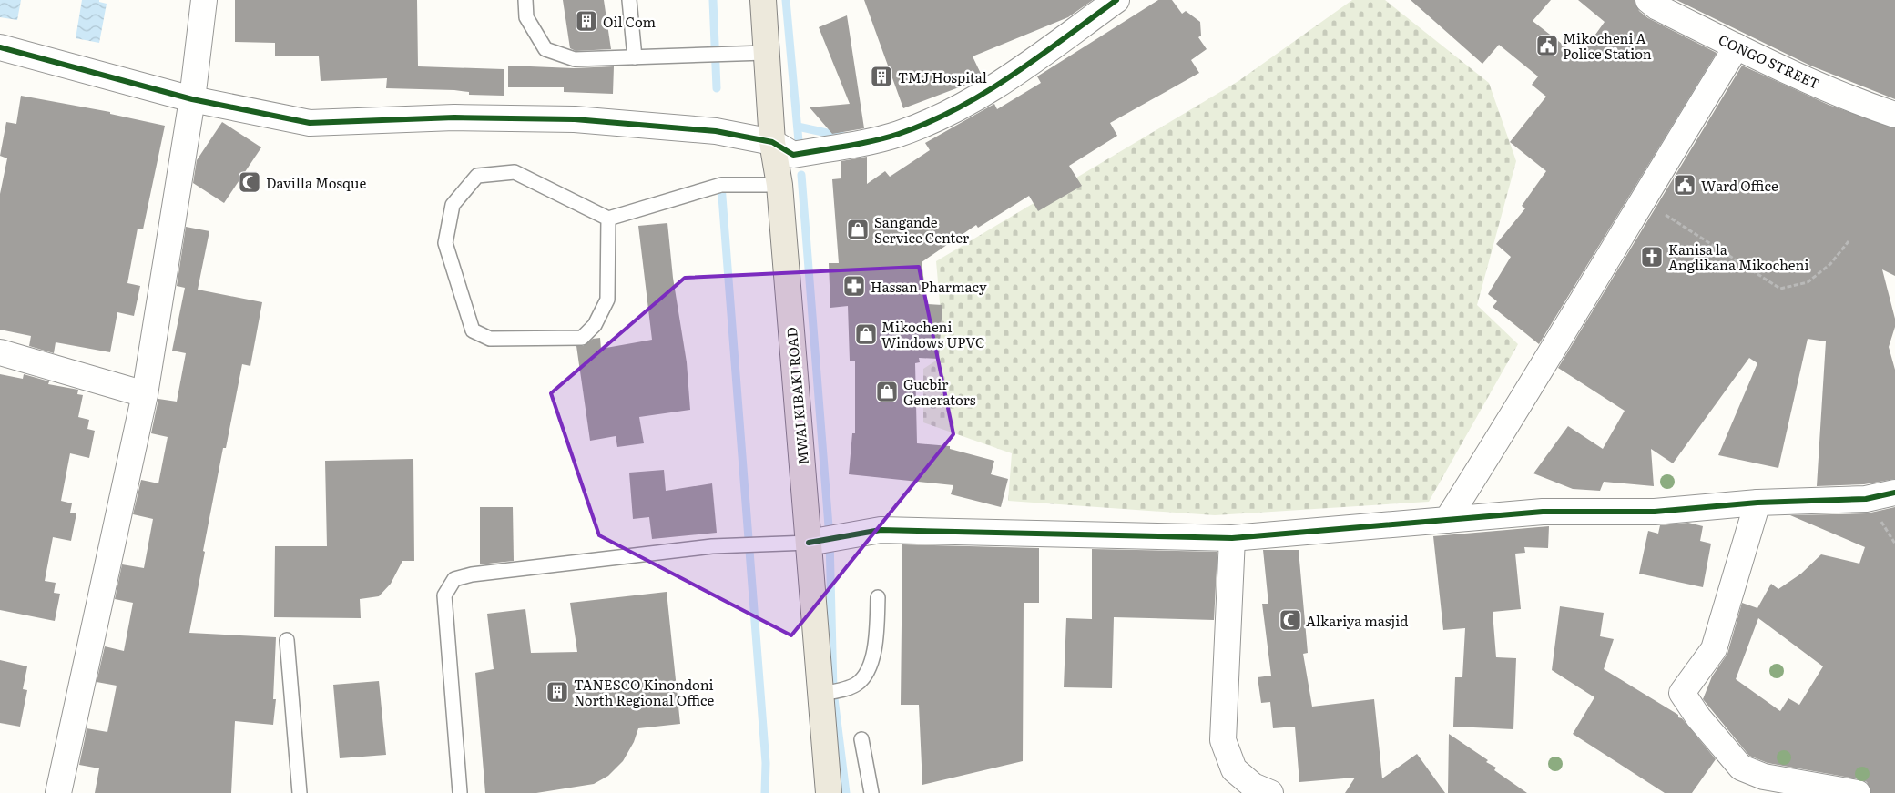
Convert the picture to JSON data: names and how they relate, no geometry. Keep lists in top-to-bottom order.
{
  "streets": {
    "main road": ["MWAI KIBAKI ROAD"],
    "street": ["CONGO STREET"]
  },
  "places": {
    "building": ["Oil Com", "TMJ Hospital", "TANESCO Kinondoni North Regional Office"],
    "public building": ["Mikocheni A Police Station", "Ward Office"],
    "mosque": ["Davilla Mosque", "Alkariya masjid"],
    "shop": ["Sangande Service Center", "Mikocheni Windows UPVC", "Gucbir Generators"],
    "church": ["Kanisa la Anglikana Mikocheni"],
    "pharmacy": ["Hassan Pharmacy"]
  }
}
